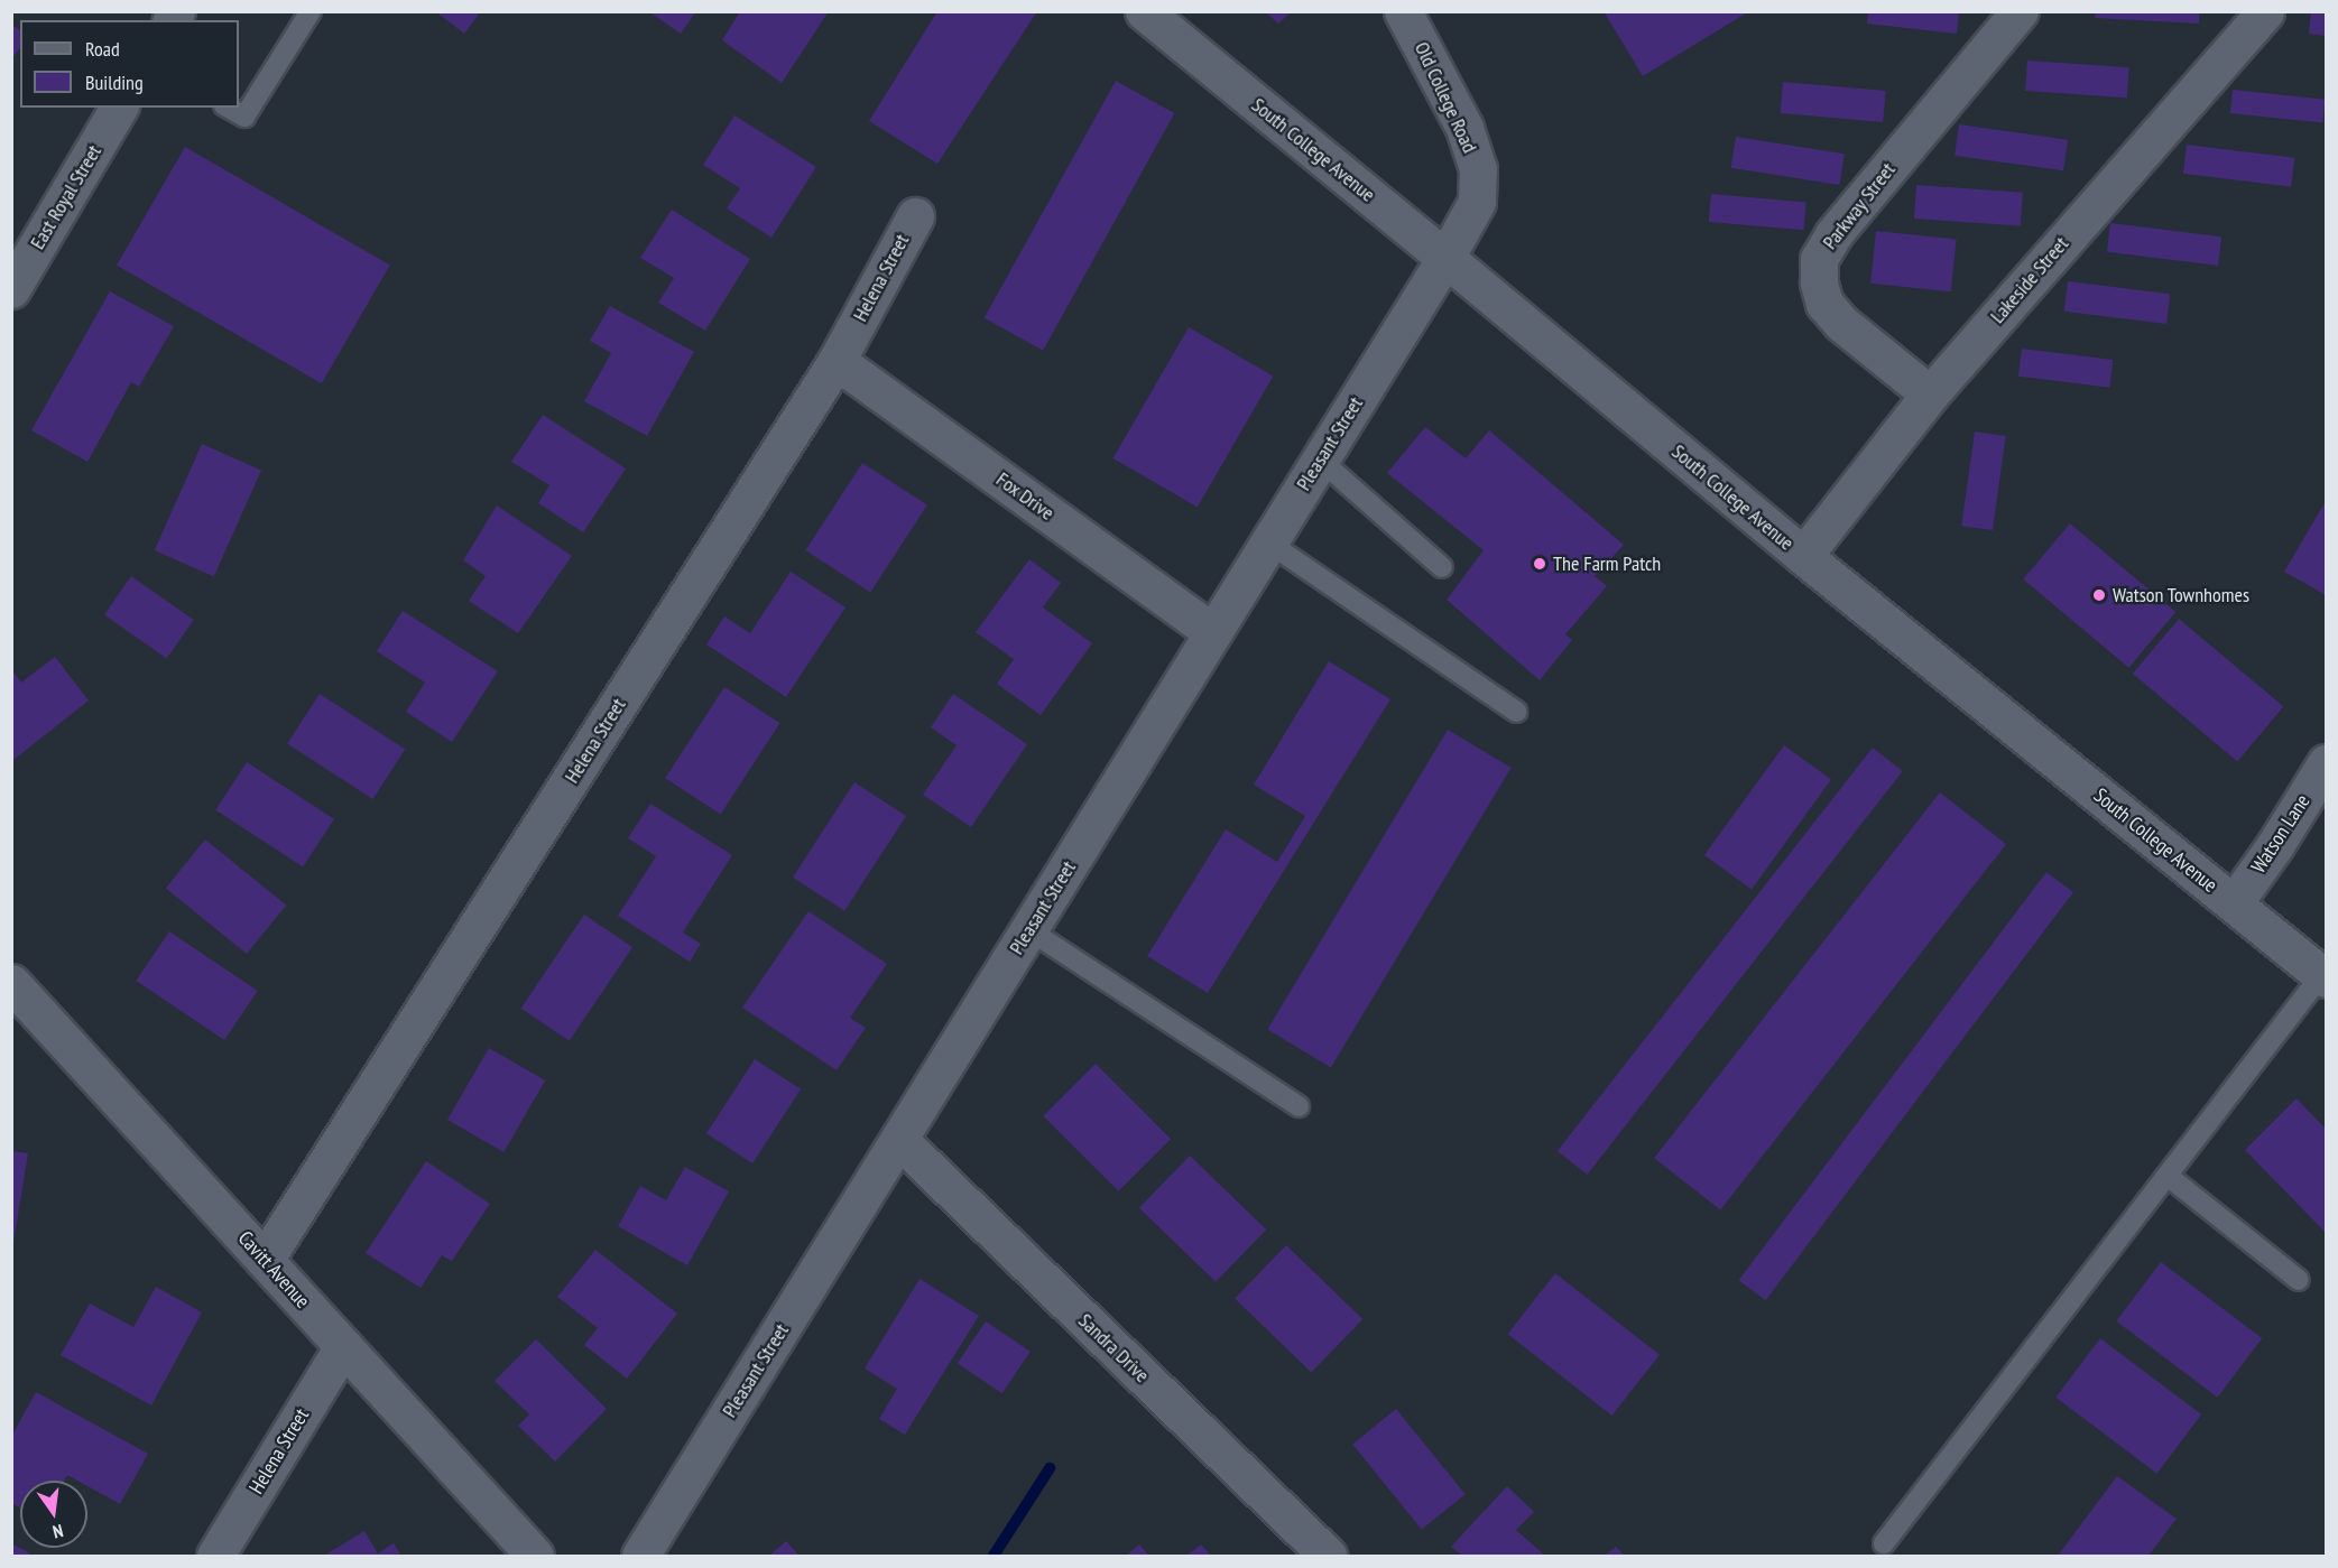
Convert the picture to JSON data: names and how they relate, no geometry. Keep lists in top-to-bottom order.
{
  "streets": {
    "street": [
      "Old College Road",
      "South College Avenue",
      "East Royal Street",
      "Parkway Street",
      "Helena Street",
      "Lakeside Street",
      "Pleasant Street",
      "Fox Drive",
      "Watson Lane",
      "Cavitt Avenue",
      "Sandra Drive"
    ]
  },
  "crossings": [
    ["Old College Road", "South College Avenue"],
    ["Old College Road", "Pleasant Street"],
    ["South College Avenue", "Lakeside Street"],
    ["South College Avenue", "Pleasant Street"],
    ["South College Avenue", "Watson Lane"],
    ["Parkway Street", "Lakeside Street"],
    ["Helena Street", "Fox Drive"],
    ["Helena Street", "Cavitt Avenue"],
    ["Pleasant Street", "Fox Drive"],
    ["Pleasant Street", "Sandra Drive"]
  ],
  "places": ["The Farm Patch", "Watson Townhomes"],
  "legend": ["Road", "Building"],
  "north": "bottom"
}
